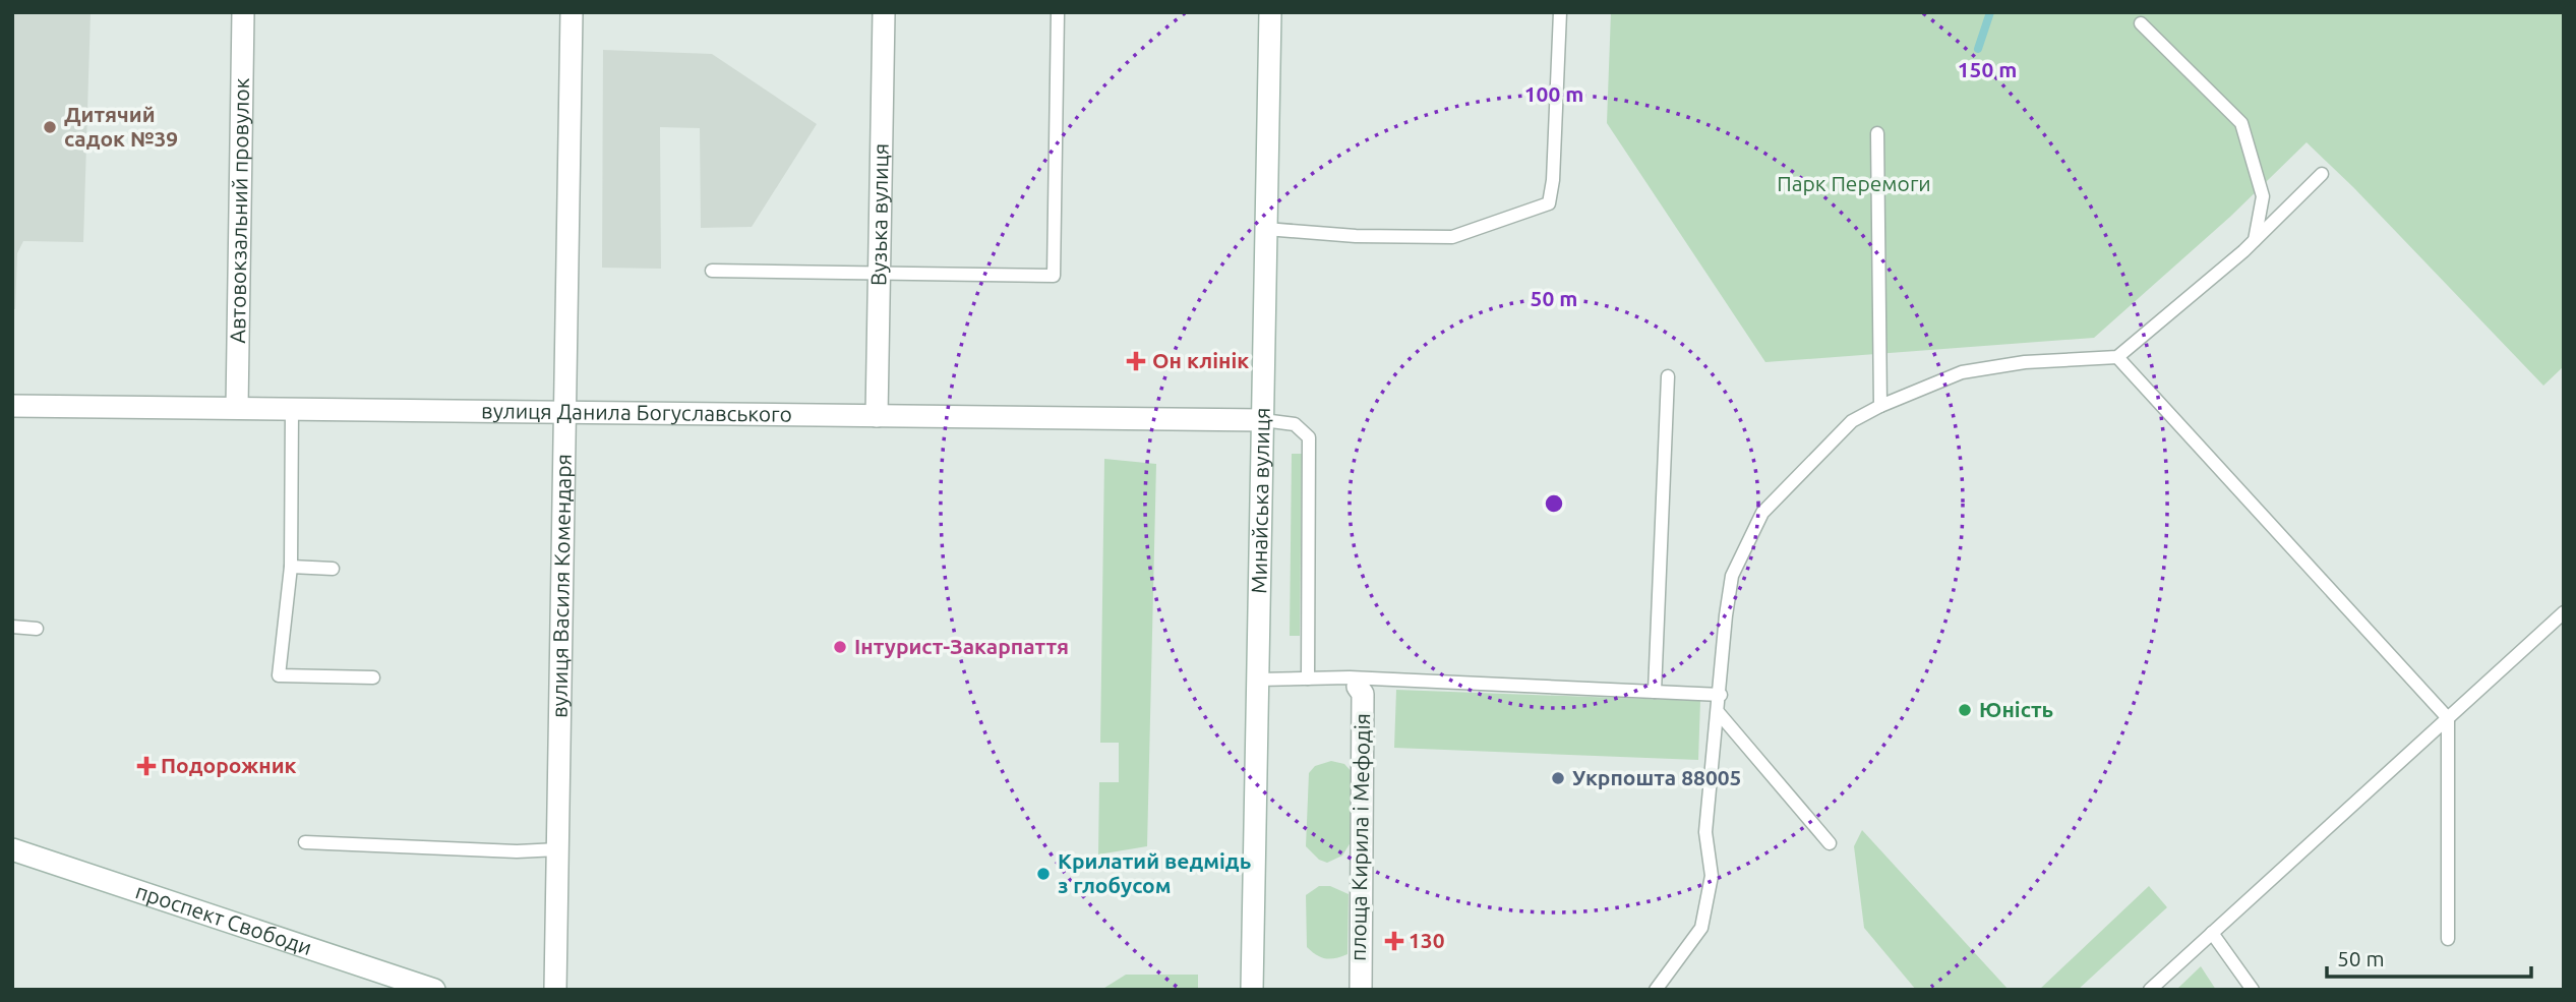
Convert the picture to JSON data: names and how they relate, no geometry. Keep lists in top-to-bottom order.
{
  "streets": {
    "street": [
      "Автовокзальний провулок",
      "Вузька вулиця",
      "вулиця Данила Богуславського",
      "Минайська вулиця",
      "вулиця Василя Комендаря",
      "площа Кирила і Мефодія",
      "проспект Свободи"
    ]
  },
  "crossings": [
    ["Автовокзальний провулок", "вулиця Данила Богуславського"],
    ["Вузька вулиця", "вулиця Данила Богуславського"],
    ["вулиця Данила Богуславського", "Минайська вулиця"],
    ["вулиця Данила Богуславського", "вулиця Василя Комендаря"]
  ],
  "parks": ["Парк Перемоги"],
  "places": {
    "other": [
      "Дитячий садок №39",
      "Інтурист-Закарпаття",
      "Юність",
      "Укрпошта 88005",
      "Крилатий ведмідь з глобусом"
    ],
    "health": ["Он клінік", "Подорожник", "130"]
  },
  "scale_bar": "50 m",
  "rings": ["150 m", "100 m", "50 m"]
}
